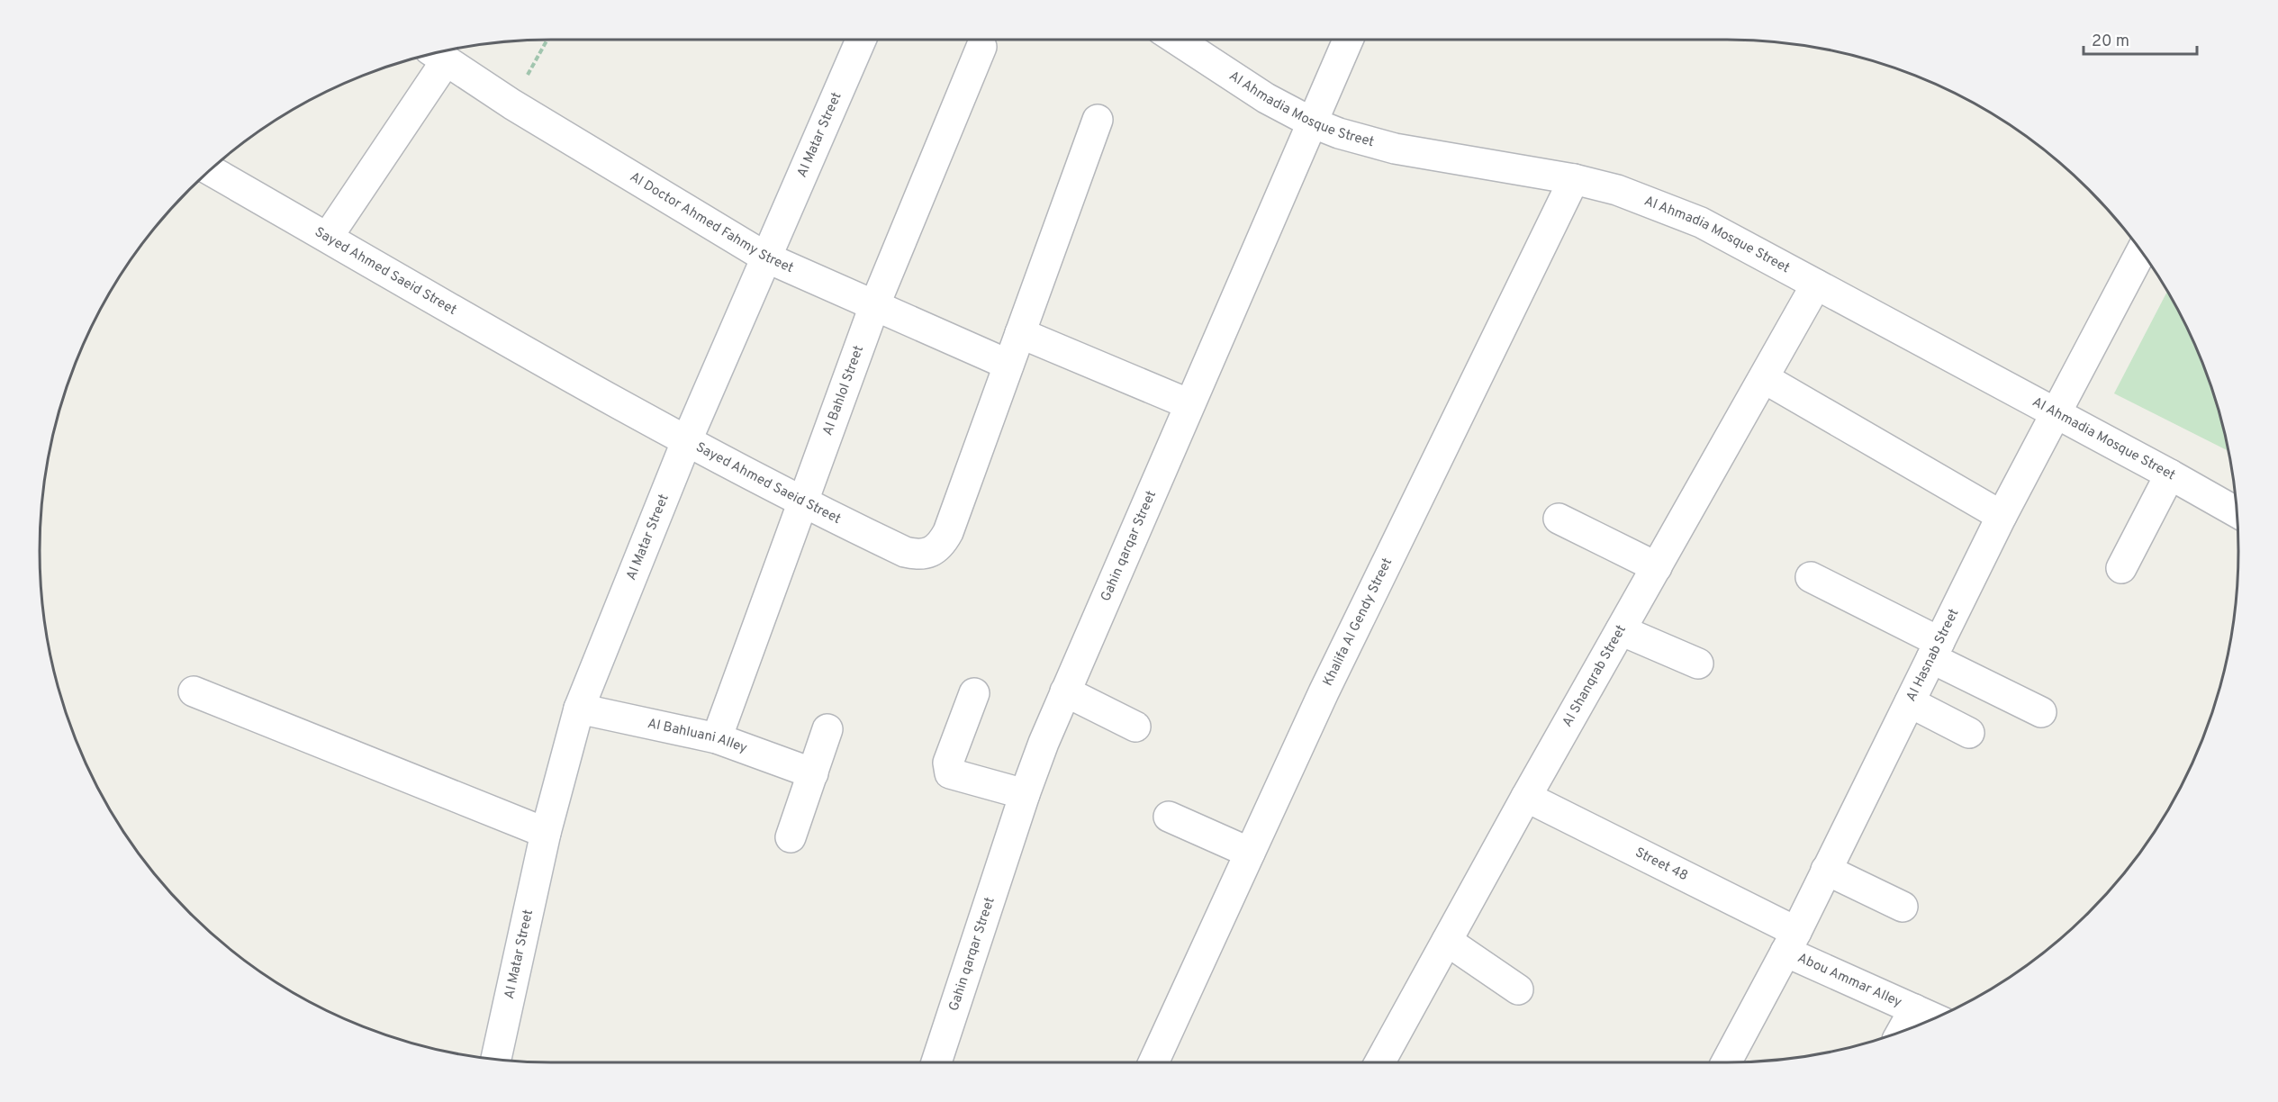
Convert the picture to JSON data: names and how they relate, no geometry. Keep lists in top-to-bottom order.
{
  "streets": {
    "street": [
      "Al Ahmadia Mosque Street",
      "Al Matar Street",
      "Al Doctor Ahmed Fahmy Street",
      "Sayed Ahmed Saeid Street",
      "Al Bahlol Street",
      "Gahin qarqar Street",
      "Khalifa Al Gendy Street",
      "Al Hasnab Street",
      "Al Shanqrab Street",
      "Al Bahluani Alley",
      "Street 48",
      "Abou Ammar Alley"
    ]
  },
  "crossings": [
    ["Al Ahmadia Mosque Street", "Gahin qarqar Street"],
    ["Al Ahmadia Mosque Street", "Khalifa Al Gendy Street"],
    ["Al Ahmadia Mosque Street", "Al Hasnab Street"],
    ["Al Ahmadia Mosque Street", "Al Shanqrab Street"],
    ["Al Matar Street", "Al Doctor Ahmed Fahmy Street"],
    ["Al Matar Street", "Sayed Ahmed Saeid Street"],
    ["Al Matar Street", "Al Bahluani Alley"],
    ["Al Doctor Ahmed Fahmy Street", "Sayed Ahmed Saeid Street"],
    ["Al Doctor Ahmed Fahmy Street", "Al Bahlol Street"],
    ["Sayed Ahmed Saeid Street", "Al Bahlol Street"],
    ["Al Bahlol Street", "Al Bahluani Alley"],
    ["Al Hasnab Street", "Street 48"],
    ["Al Hasnab Street", "Abou Ammar Alley"],
    ["Al Shanqrab Street", "Street 48"],
    ["Street 48", "Abou Ammar Alley"]
  ],
  "scale_bar": "20 m"
}
